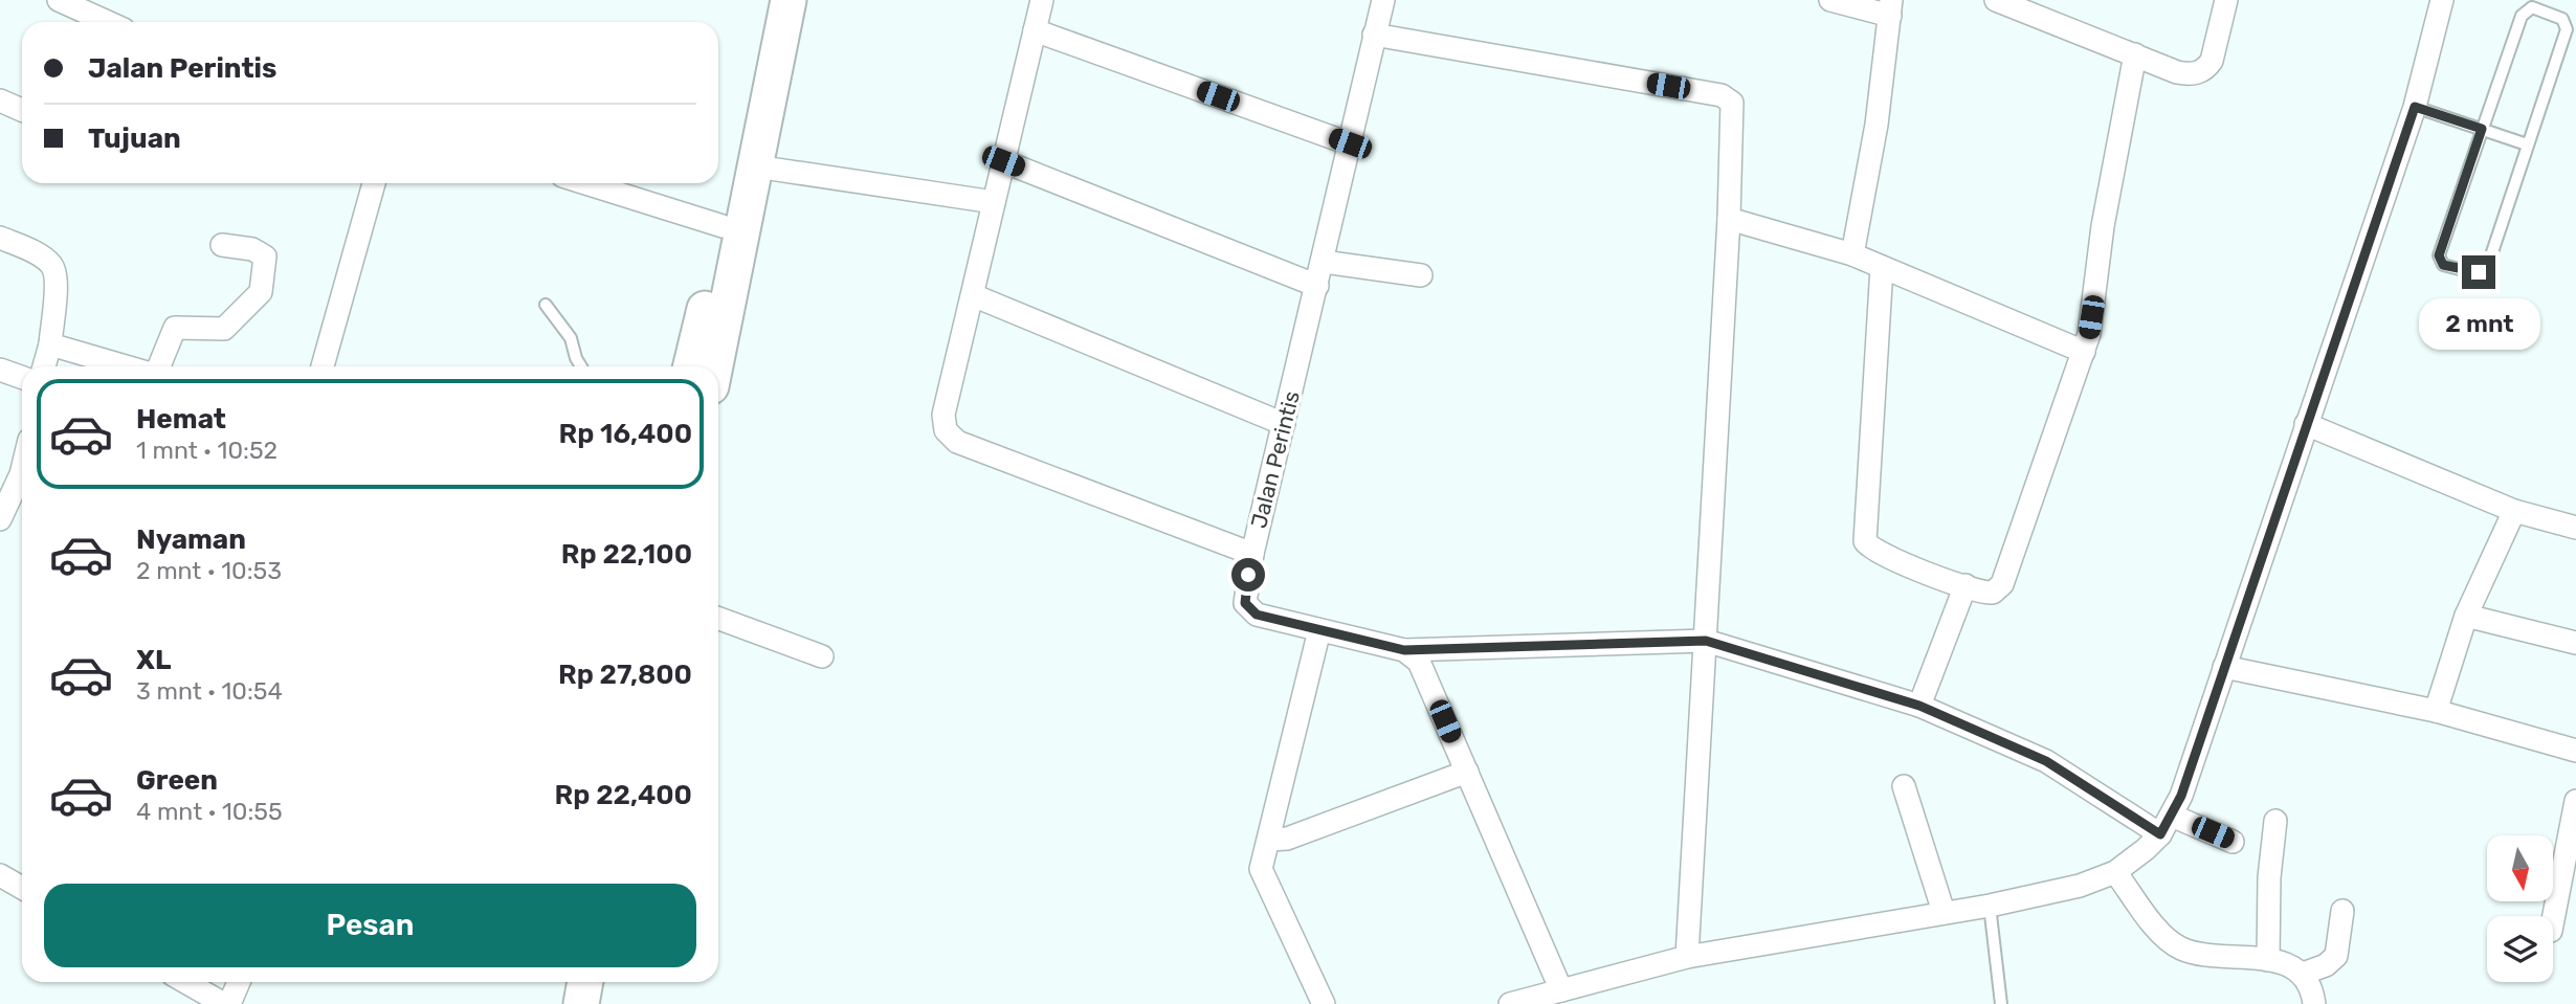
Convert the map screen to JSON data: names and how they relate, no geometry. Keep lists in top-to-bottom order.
{
  "streets": {
    "street": ["Jalan Perintis"]
  },
  "north": "bottom",
  "page": {
    "banner": ["Jalan Perintis", "Tujuan"],
    "bubble": "2 mnt",
    "list": [
      {
        "name": "Hemat",
        "note": "1 mnt · 10:52",
        "value": "Rp 16,400"
      },
      {
        "name": "Nyaman",
        "note": "2 mnt · 10:53",
        "value": "Rp 22,100"
      },
      {
        "name": "XL",
        "note": "3 mnt · 10:54",
        "value": "Rp 27,800"
      },
      {
        "name": "Green",
        "note": "4 mnt · 10:55",
        "value": "Rp 22,400"
      }
    ],
    "buttons": "Pesan"
  }
}
